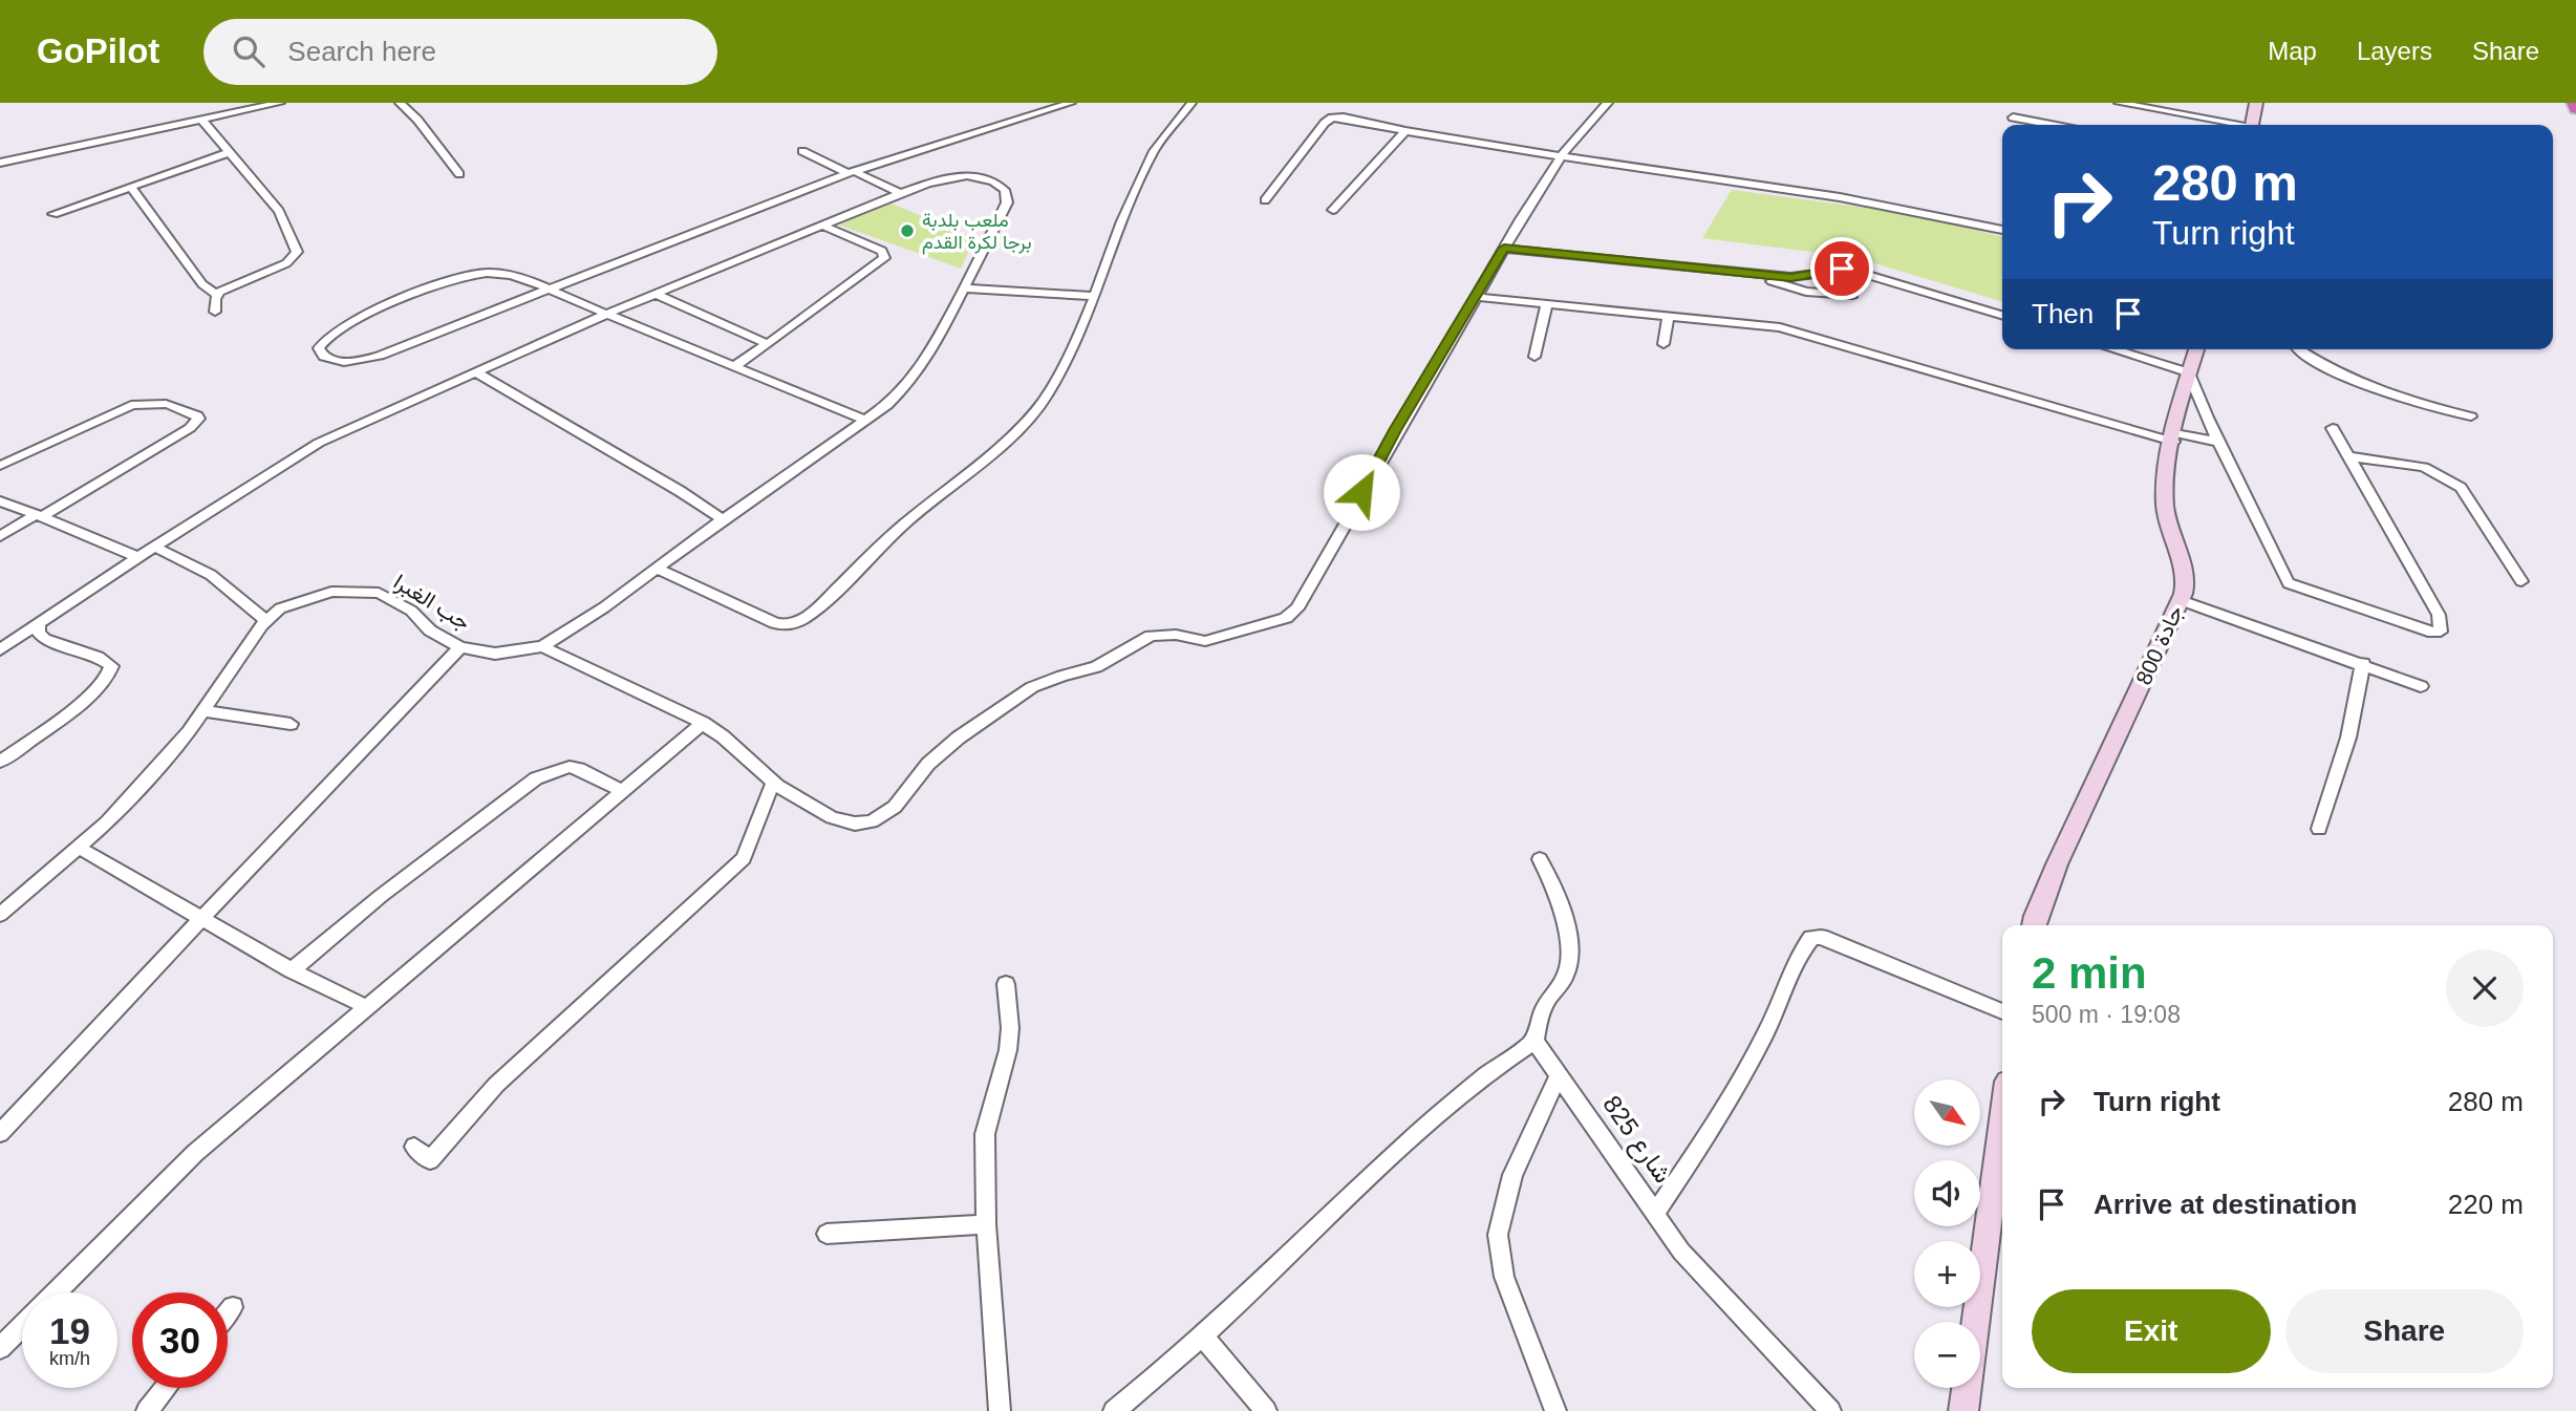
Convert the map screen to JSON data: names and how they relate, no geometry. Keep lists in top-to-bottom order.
{
  "streets": {
    "main road": ["جادة 800"],
    "street": ["جب الغبرا", "شارع 825"]
  },
  "places": ["ملعب بلدبة برجا لكرة القدم"],
  "north": "bottom right",
  "page": {
    "header": "GoPilot",
    "search": "Search here",
    "nav": ["Map", "Layers", "Share"],
    "turn": ["280 m", "Turn right"],
    "then": "Then",
    "heading": ["2 min", "500 m · 19:08"],
    "list": [
      {
        "name": "Turn right",
        "value": "280 m"
      },
      {
        "name": "Arrive at destination",
        "value": "220 m"
      }
    ],
    "map_buttons": ["+", "−"],
    "buttons": ["Exit", "Share"],
    "speed": "19 km/h",
    "limit": "30"
  }
}
